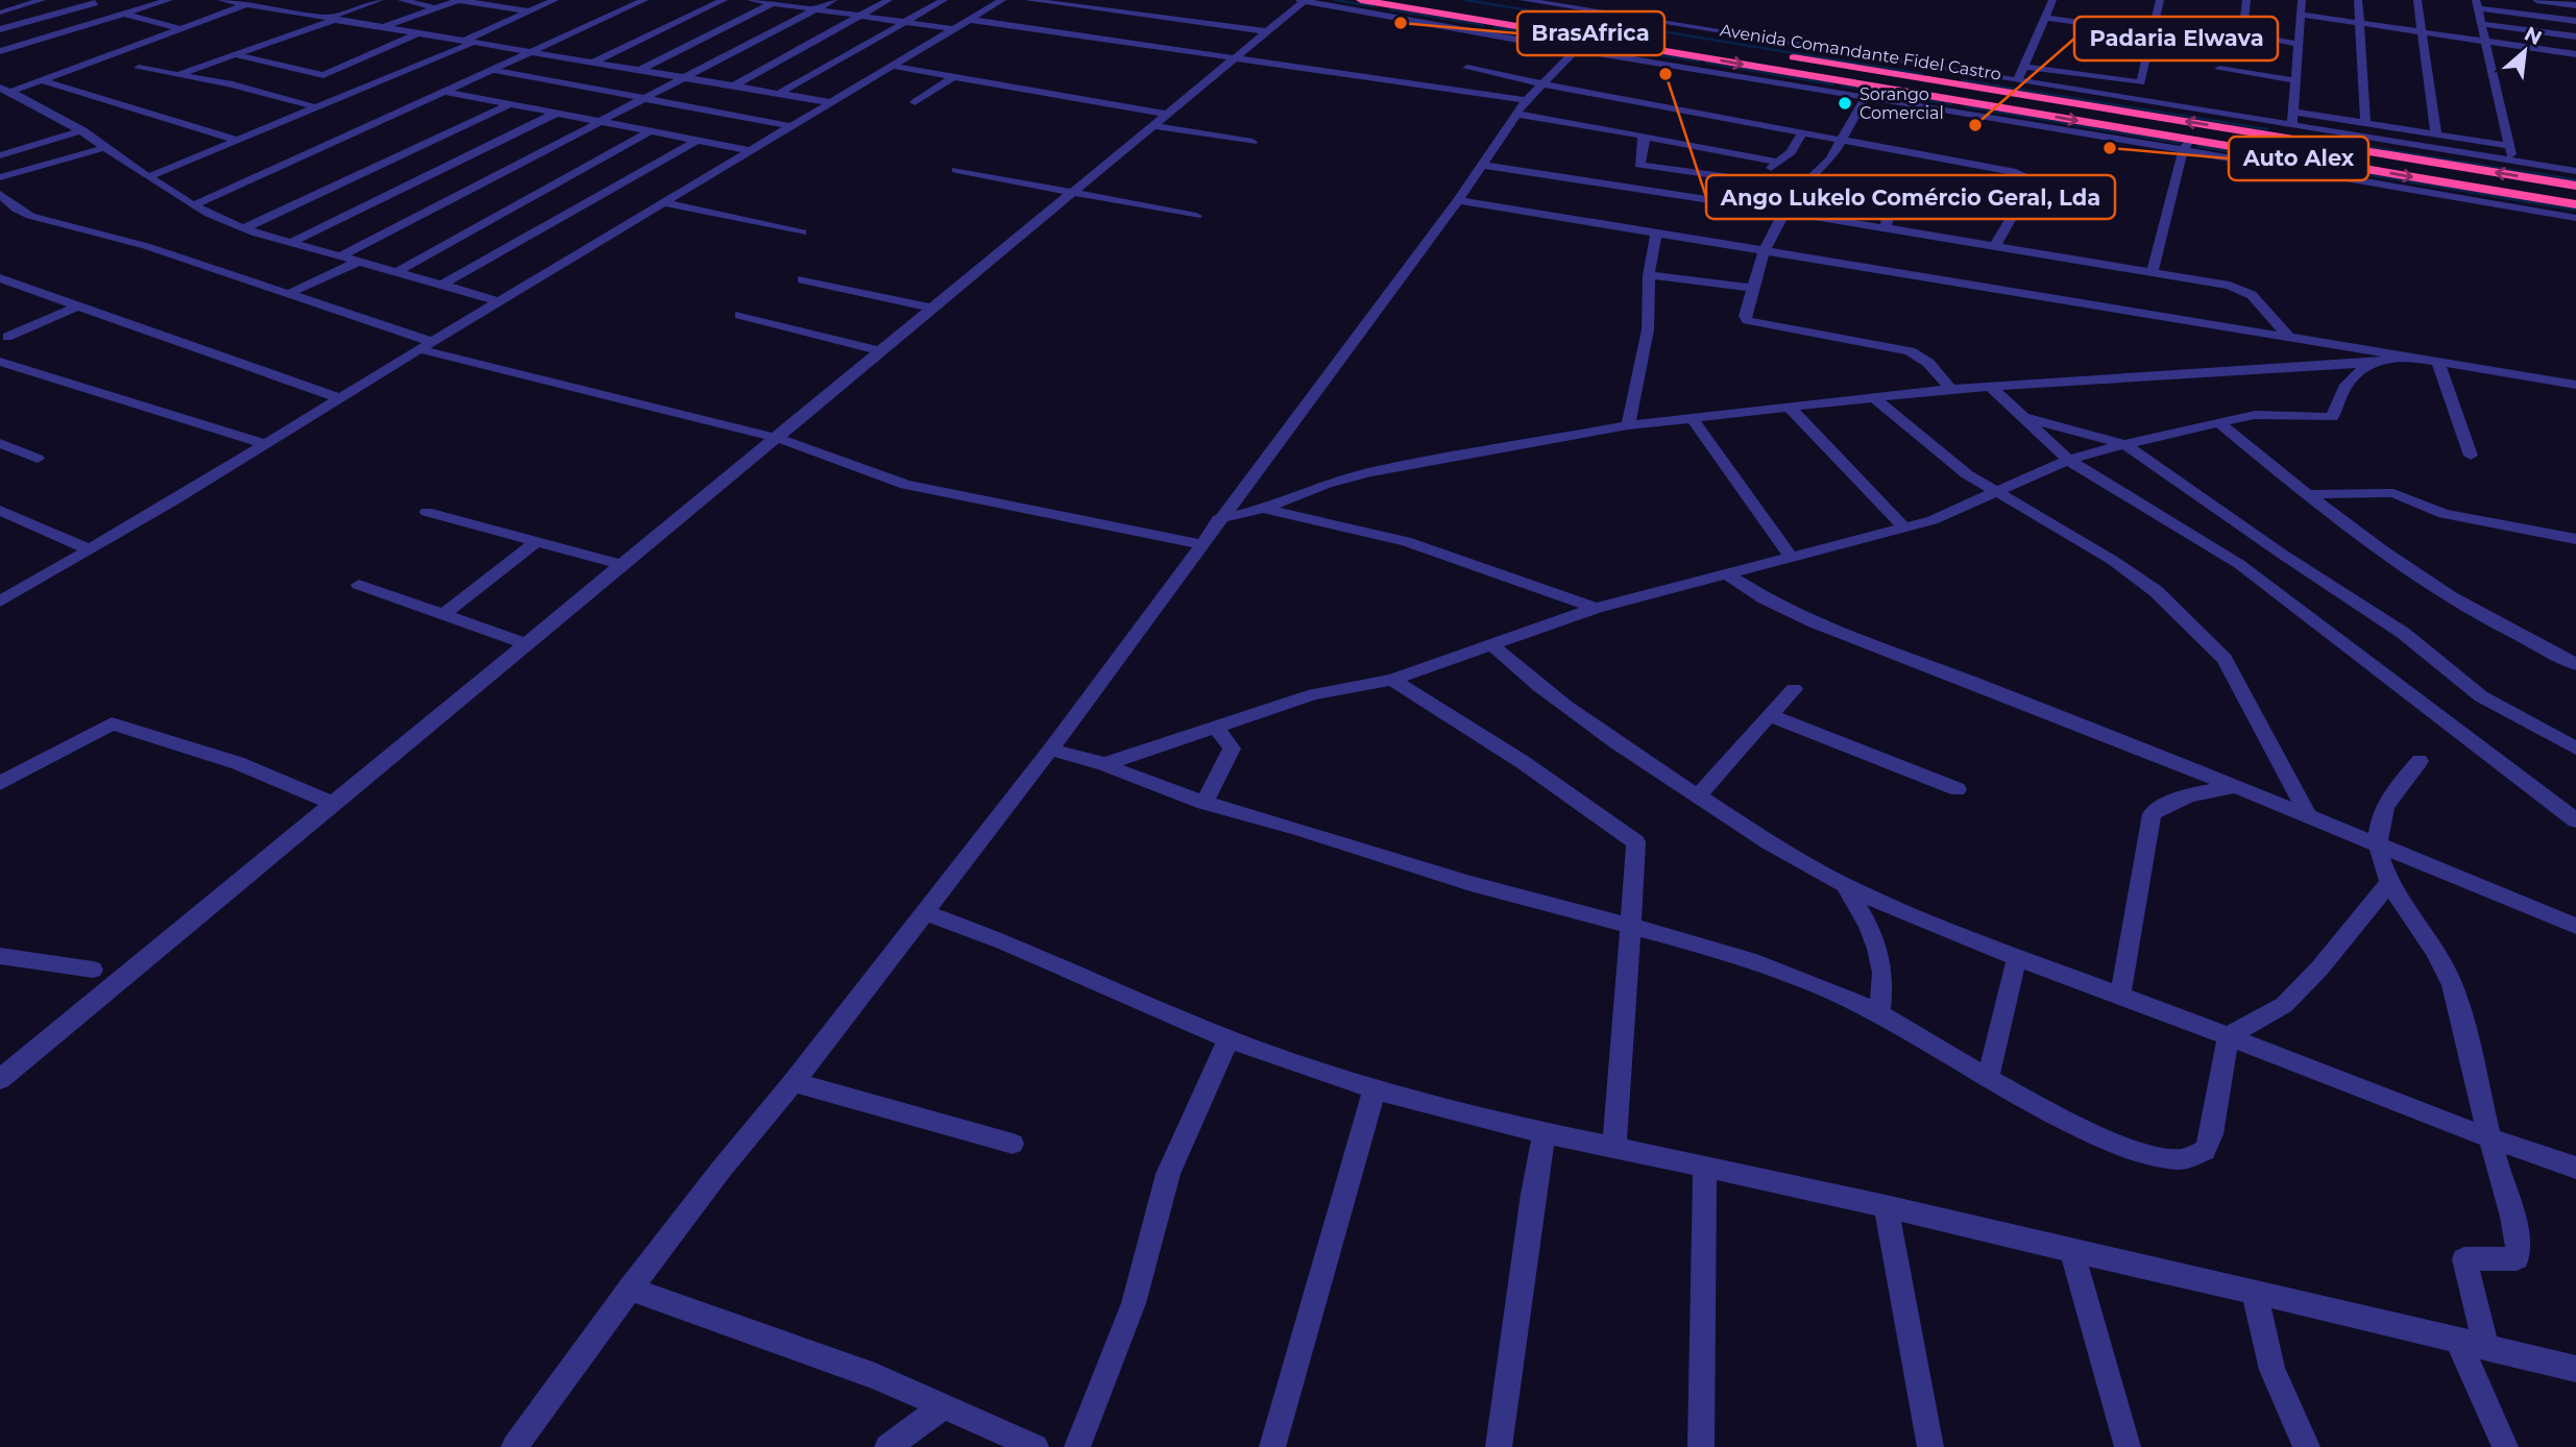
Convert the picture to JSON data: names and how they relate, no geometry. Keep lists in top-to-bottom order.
{
  "streets": {
    "highway": ["Avenida Comandante Fidel Castro"]
  },
  "places": [
    "BrasAfrica",
    "Ango Lukelo Comércio Geral, Lda",
    "Sorango Comercial",
    "Padaria Elwava",
    "Auto Alex"
  ],
  "north": "top right"
}
